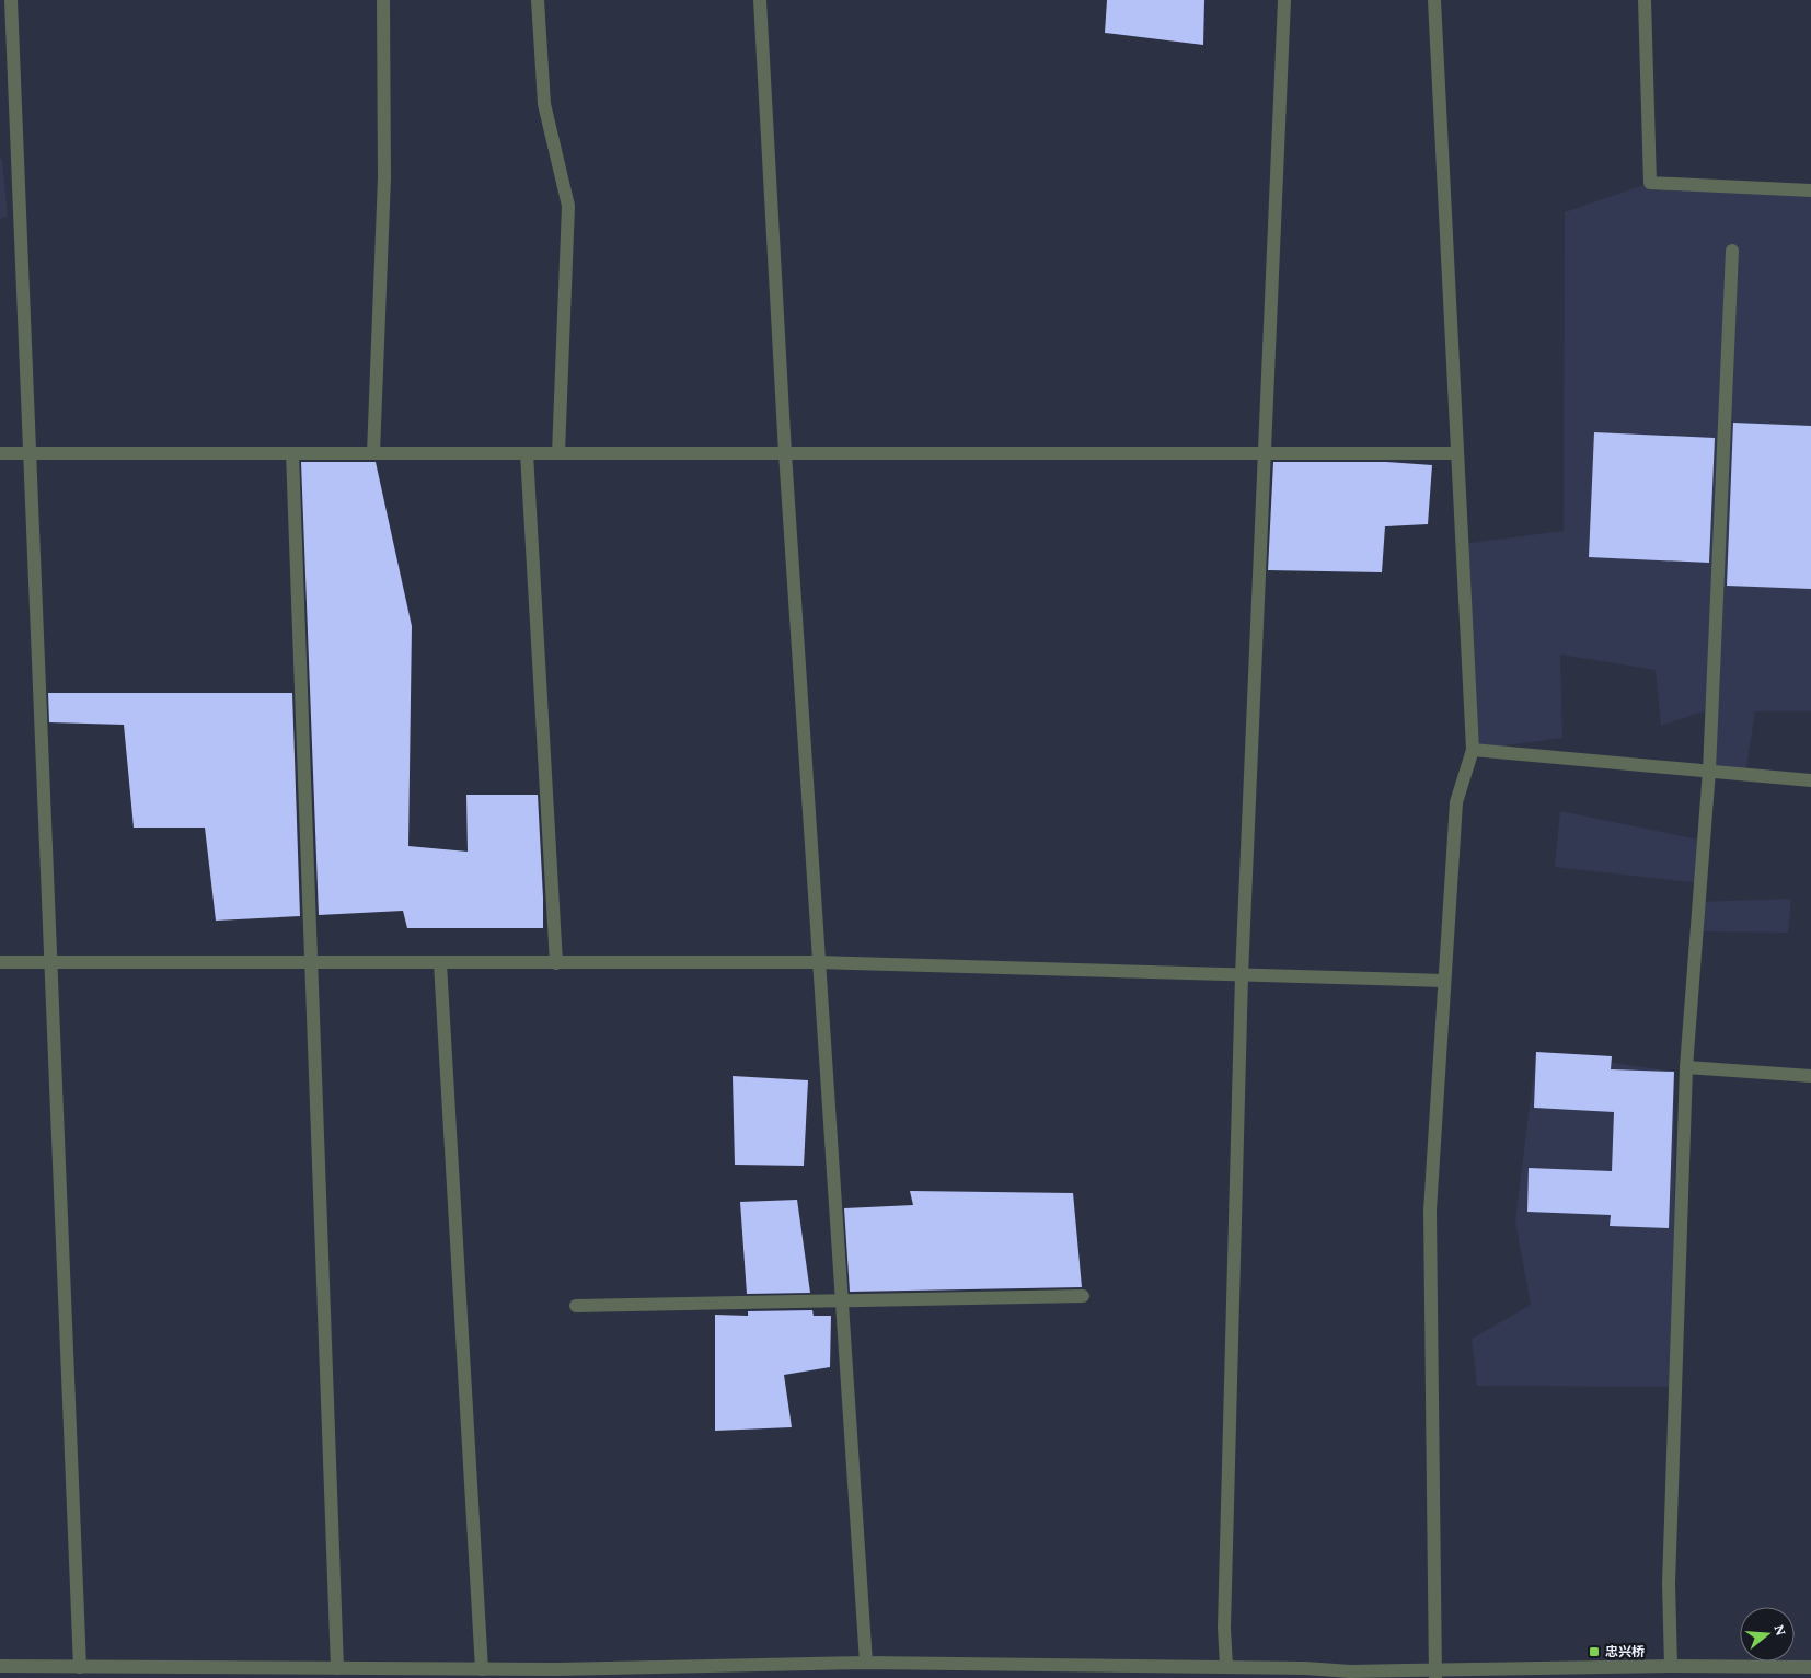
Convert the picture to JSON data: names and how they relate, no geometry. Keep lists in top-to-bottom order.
{
  "places": {
    "transit": ["忠兴桥"]
  },
  "north": "right"
}
